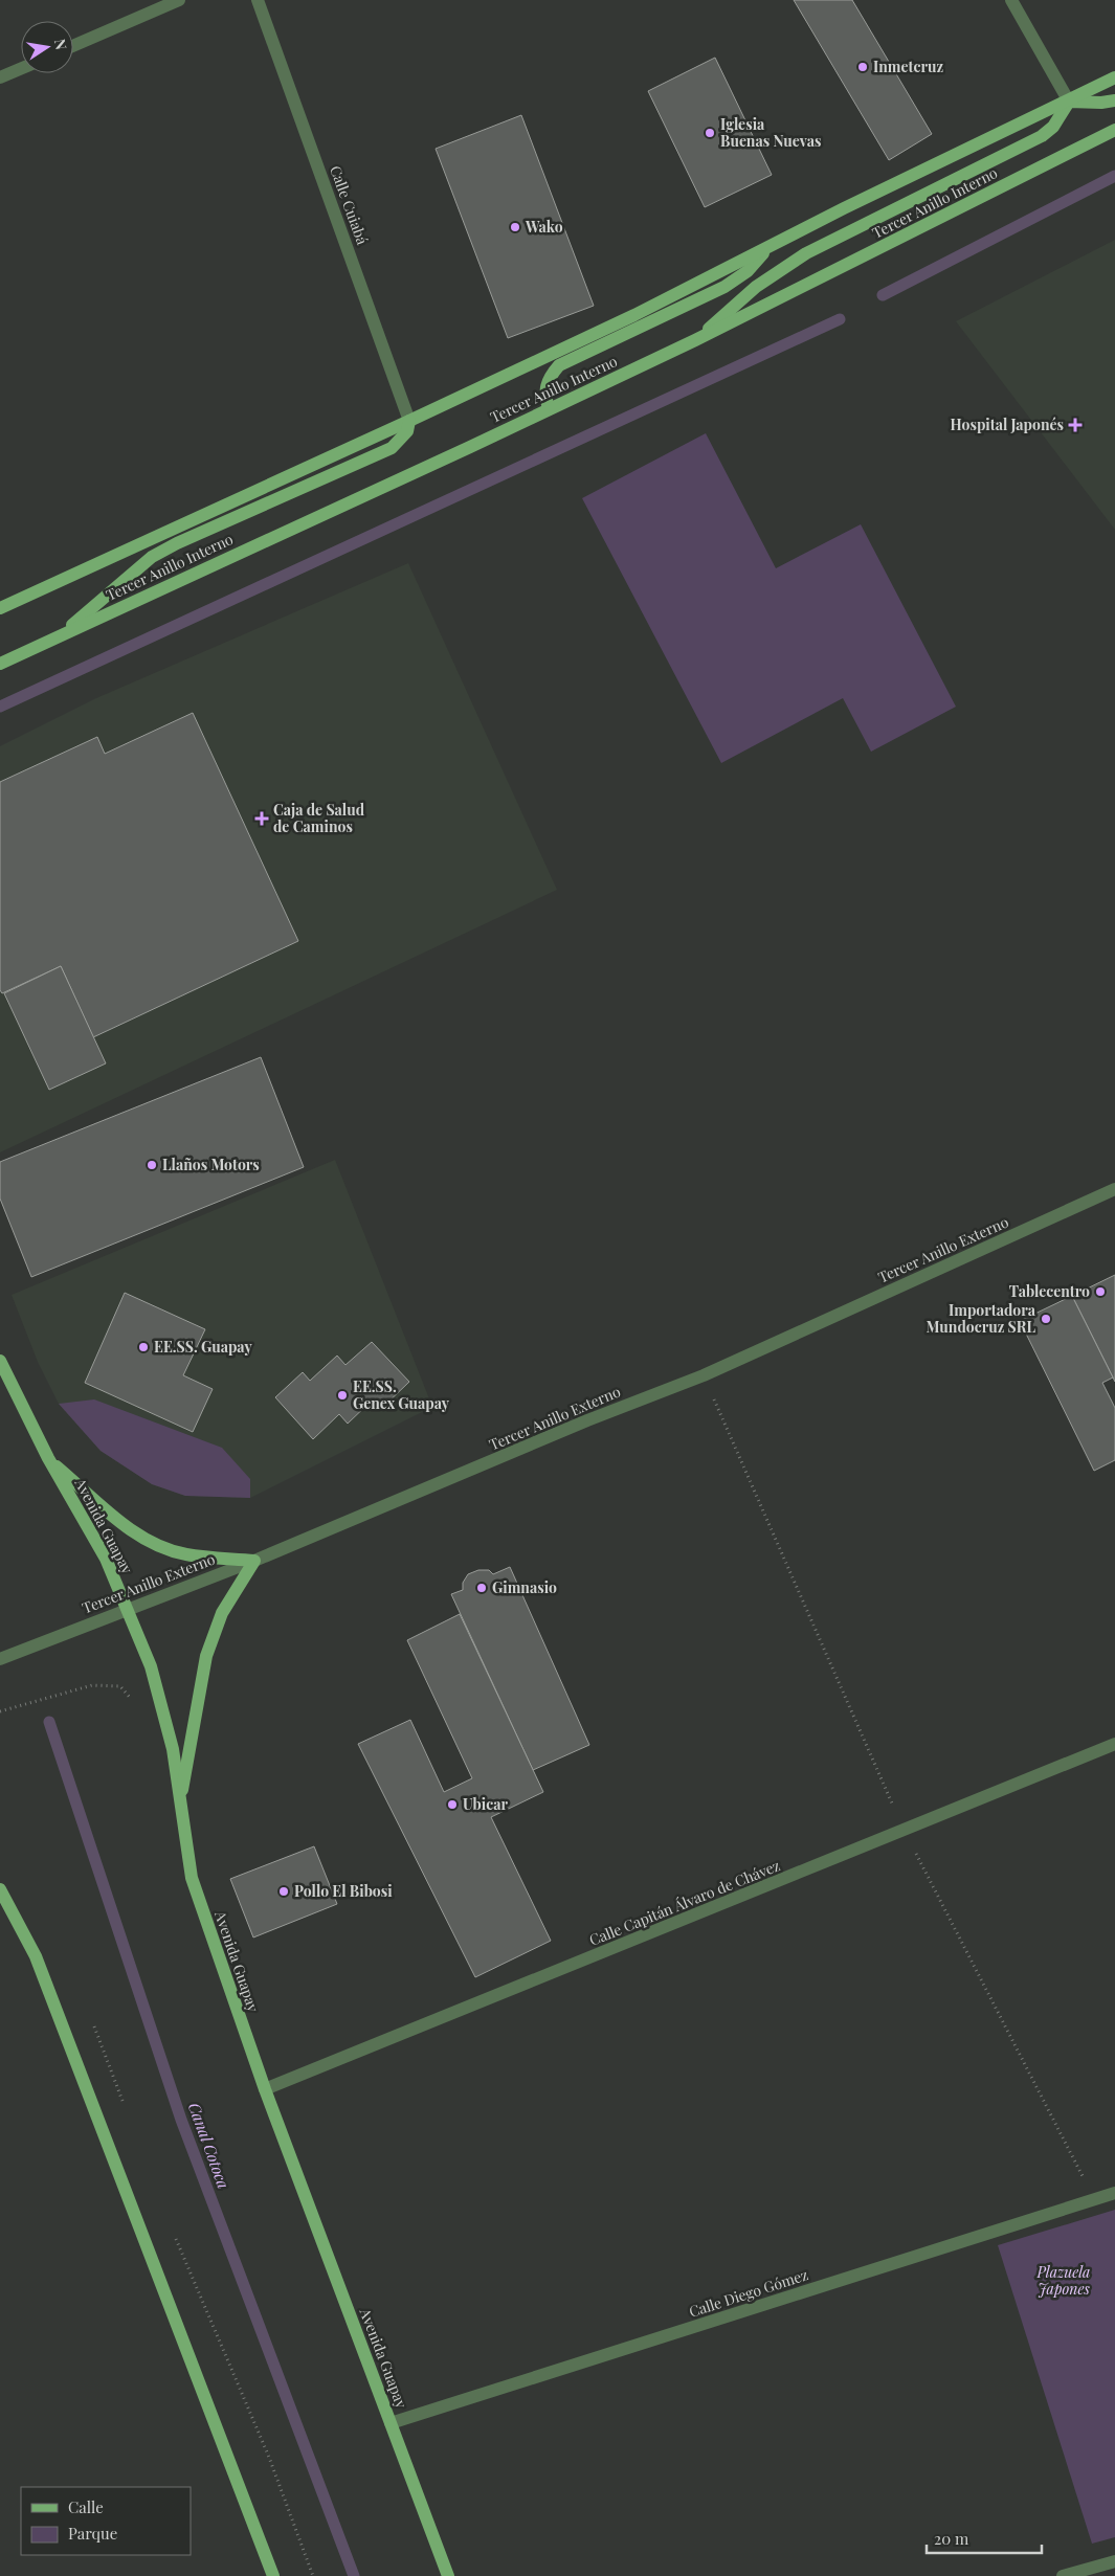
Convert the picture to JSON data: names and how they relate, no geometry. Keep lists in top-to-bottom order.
{
  "streets": {
    "main road": ["Tercer Anillo Interno", "Avenida Guapay"],
    "street": [
      "Calle Cuiabá",
      "Tercer Anillo Externo",
      "Calle Capitán Álvaro de Chávez",
      "Calle Diego Gómez"
    ]
  },
  "crossings": [
    ["Tercer Anillo Externo", "Avenida Guapay"],
    ["Avenida Guapay", "Calle Capitán Álvaro de Chávez"],
    ["Avenida Guapay", "Calle Diego Gómez"]
  ],
  "water": ["Canal Cotoca"],
  "parks": ["Plazuela Japones"],
  "places": {
    "other": [
      "Inmetcruz",
      "Iglesia Buenas Nuevas",
      "Wako",
      "Llaños Motors",
      "Tablecentro",
      "Importadora Mundocruz SRL",
      "EE.SS. Guapay",
      "EE.SS. Genex Guapay",
      "Gimnasio",
      "Ubicar",
      "Pollo El Bibosi"
    ],
    "health": ["Hospital Japonés", "Caja de Salud de Caminos"]
  },
  "legend": ["Calle", "Parque"],
  "scale_bar": "20 m",
  "north": "right"
}
